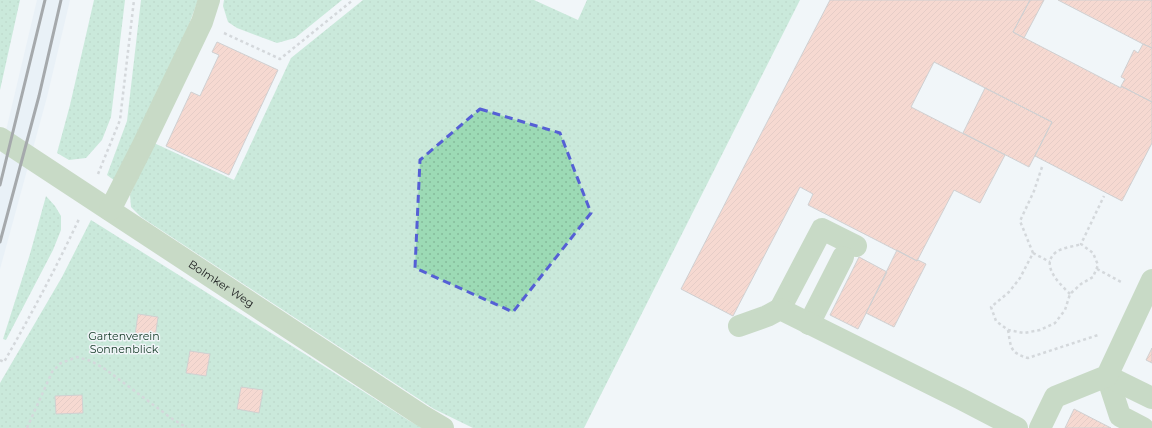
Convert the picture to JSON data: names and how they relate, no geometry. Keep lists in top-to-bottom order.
{
  "streets": {
    "street": ["Bolmker Weg"]
  },
  "parks": ["Gartenverein Sonnenblick"]
}
